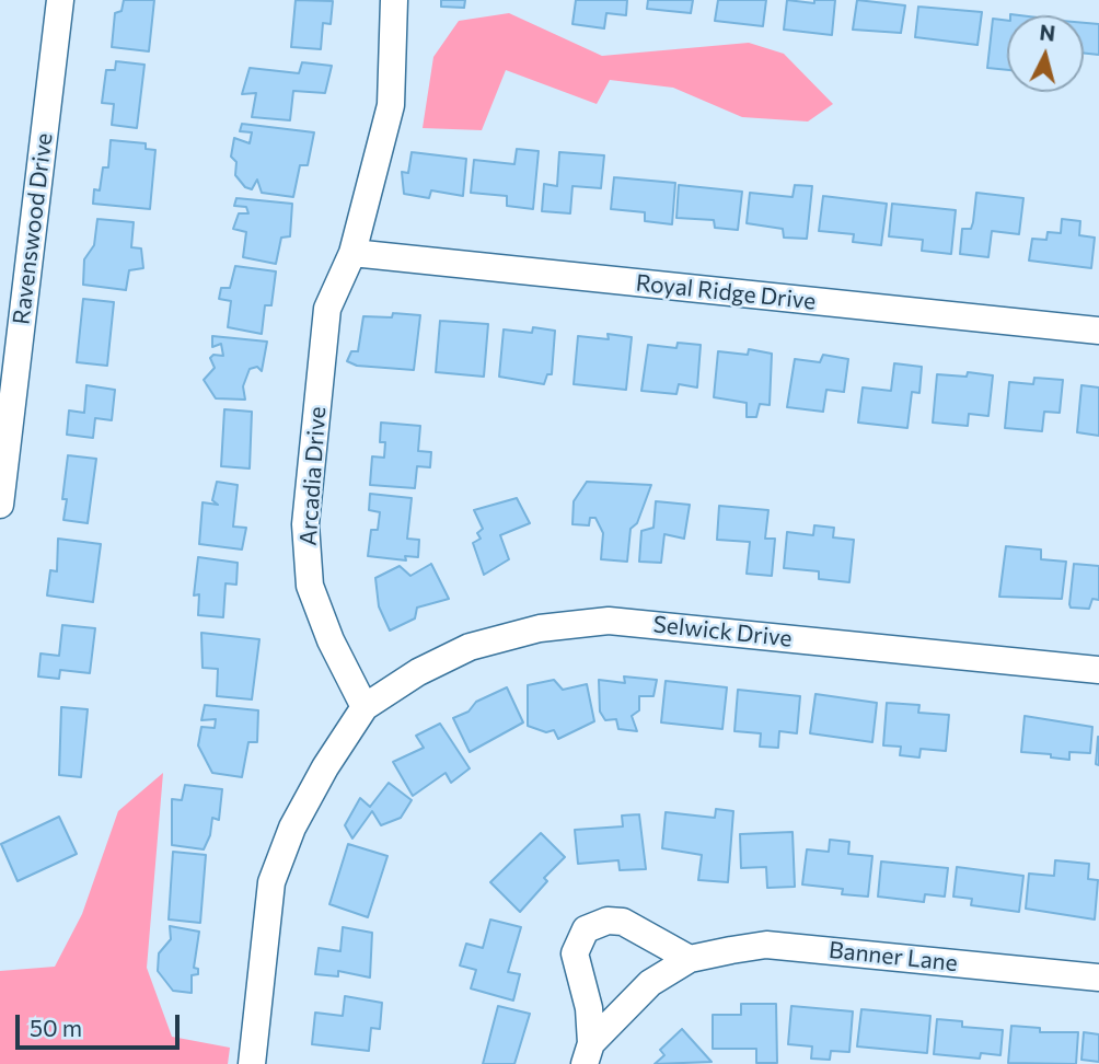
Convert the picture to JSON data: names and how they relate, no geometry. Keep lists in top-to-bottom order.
{
  "streets": {
    "street": [
      "Ravenswood Drive",
      "Royal Ridge Drive",
      "Arcadia Drive",
      "Selwick Drive",
      "Banner Lane"
    ]
  },
  "crossings": [
    ["Royal Ridge Drive", "Arcadia Drive"],
    ["Arcadia Drive", "Selwick Drive"]
  ],
  "scale_bar": "50 m",
  "north": "top"
}
